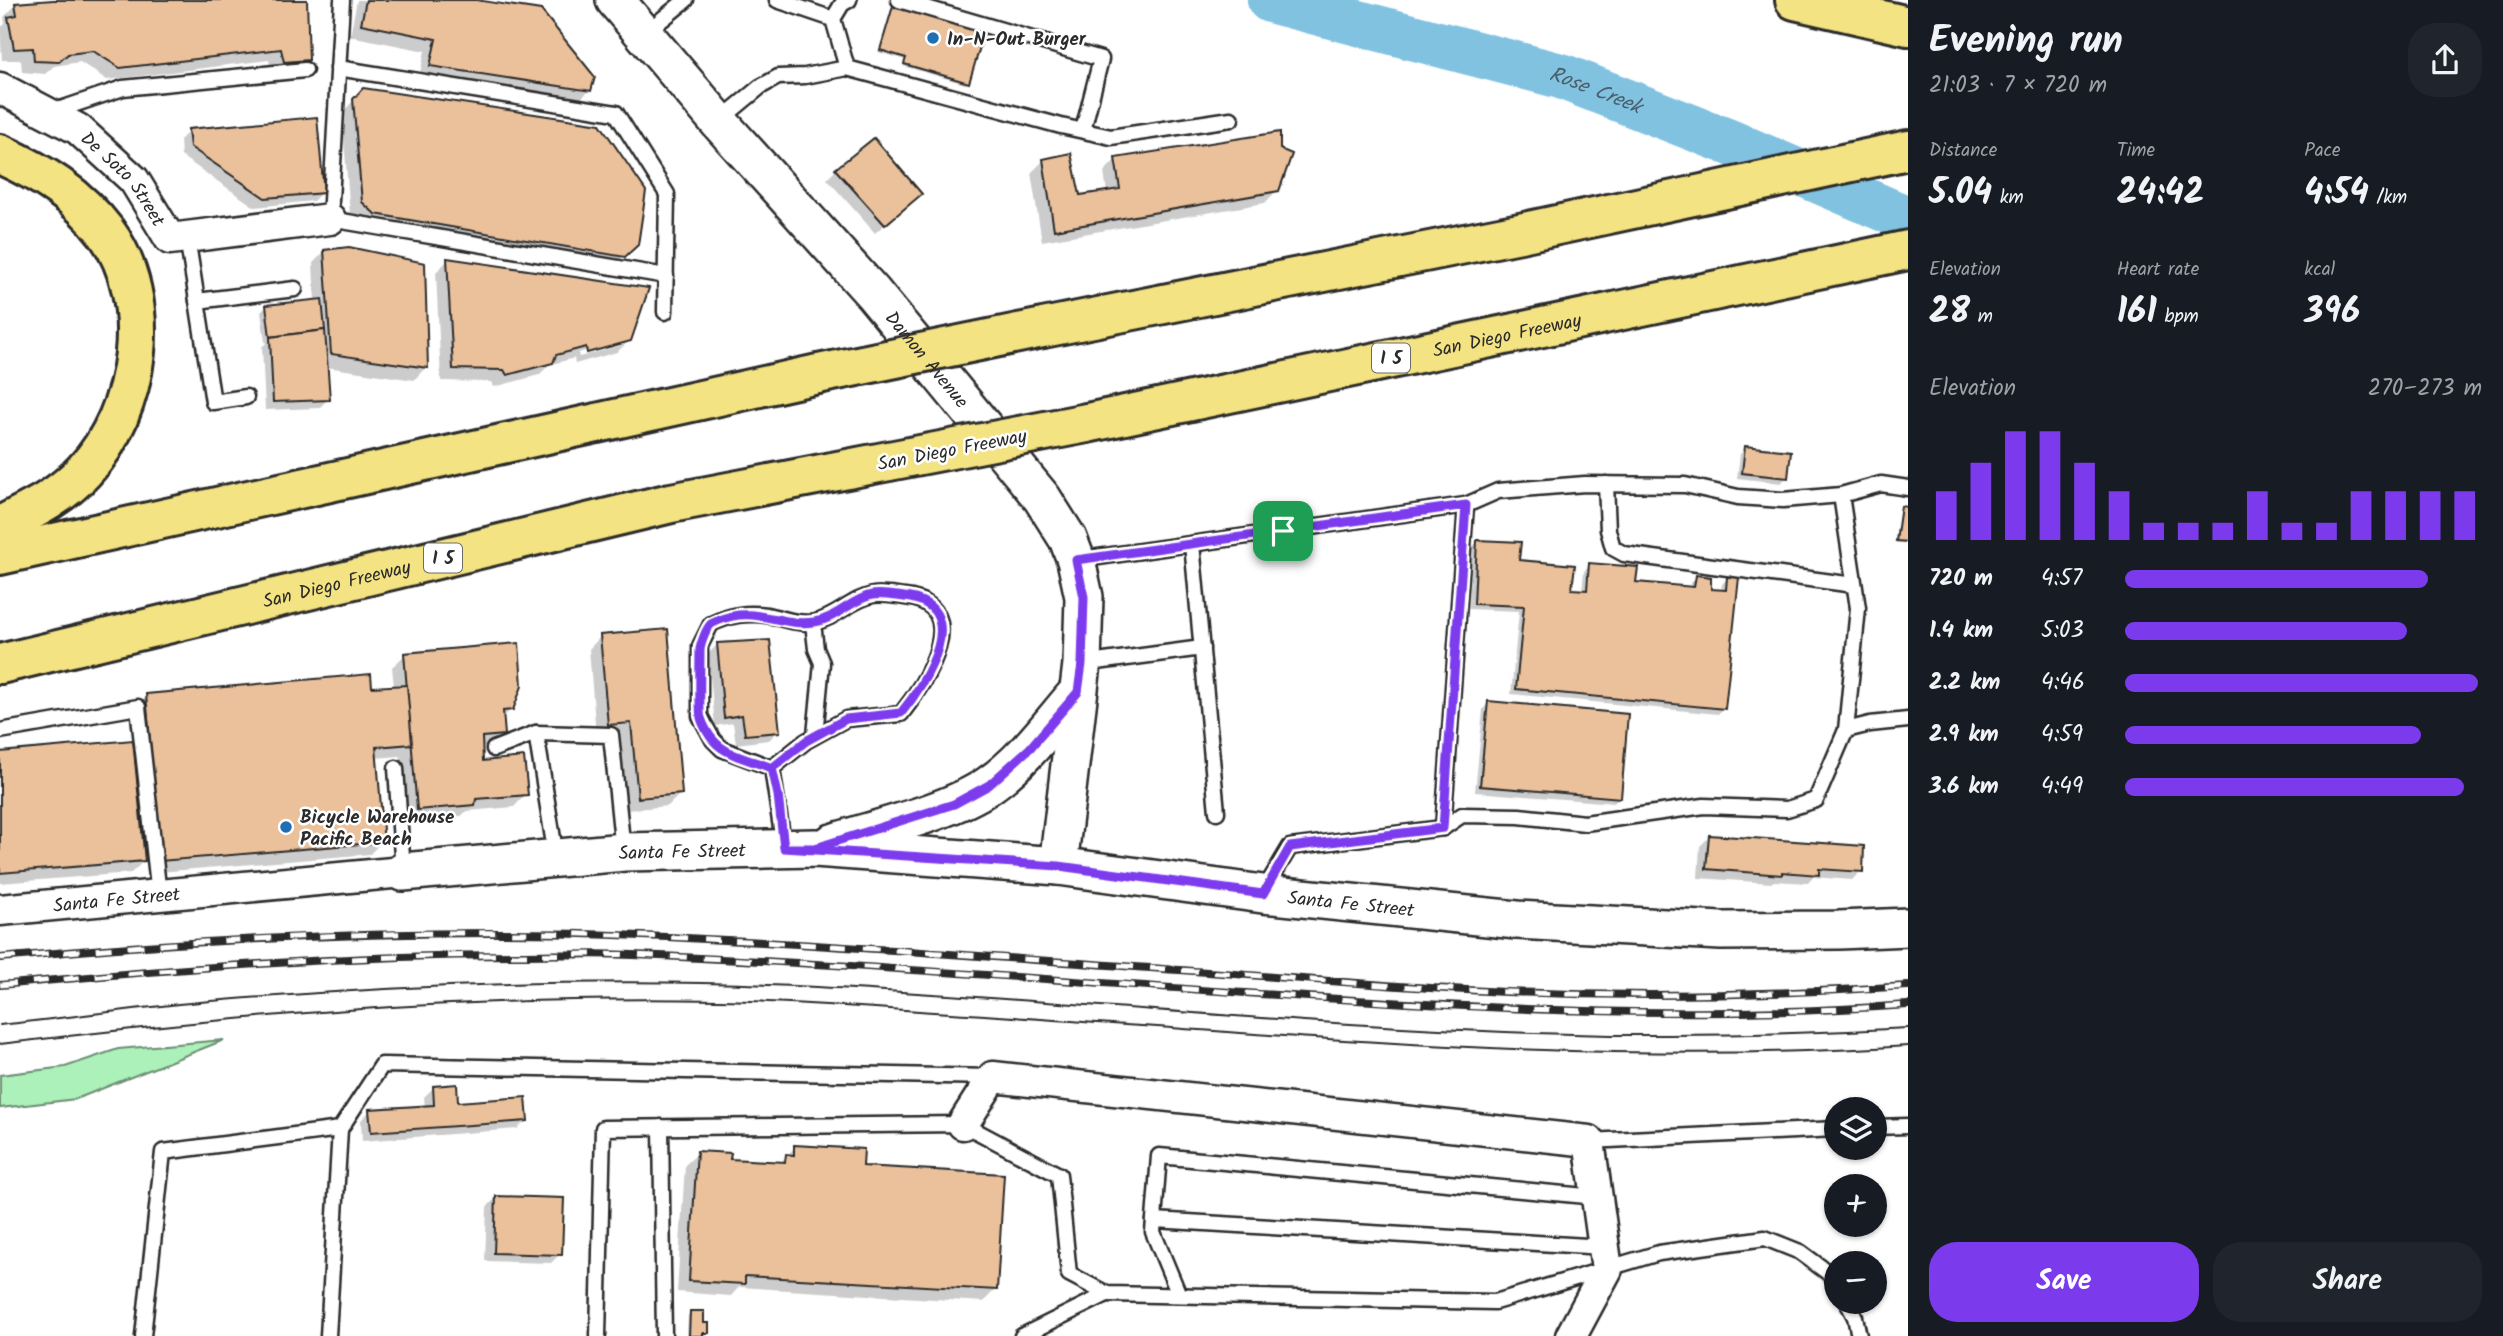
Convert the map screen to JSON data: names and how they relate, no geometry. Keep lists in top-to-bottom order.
{
  "streets": {
    "highway": ["San Diego Freeway", "I 5"],
    "street": ["De Soto Street", "Damon Avenue", "Santa Fe Street"]
  },
  "crossings": [
    ["Damon Avenue", "Santa Fe Street"]
  ],
  "water": ["Rose Creek"],
  "places": ["In-N-Out Burger", "Bicycle Warehouse Pacific Beach"],
  "page": {
    "heading": ["Evening run", "21:03 · 7 × 720 m"],
    "stats": [
      ["Distance", "5.04 km"],
      ["Time", "24:42"],
      ["Pace", "4:54 /km"],
      ["Elevation", "28 m"],
      ["Heart rate", "161 bpm"],
      ["kcal", "396"]
    ],
    "chart": ["Elevation", "270–273 m"],
    "list": [
      {
        "name": "720 m",
        "note": "4:57"
      },
      {
        "name": "1.4 km",
        "note": "5:03"
      },
      {
        "name": "2.2 km",
        "note": "4:46"
      },
      {
        "name": "2.9 km",
        "note": "4:59"
      },
      {
        "name": "3.6 km",
        "note": "4:49"
      }
    ],
    "map_buttons": ["+", "−"],
    "buttons": ["Save", "Share"]
  }
}
